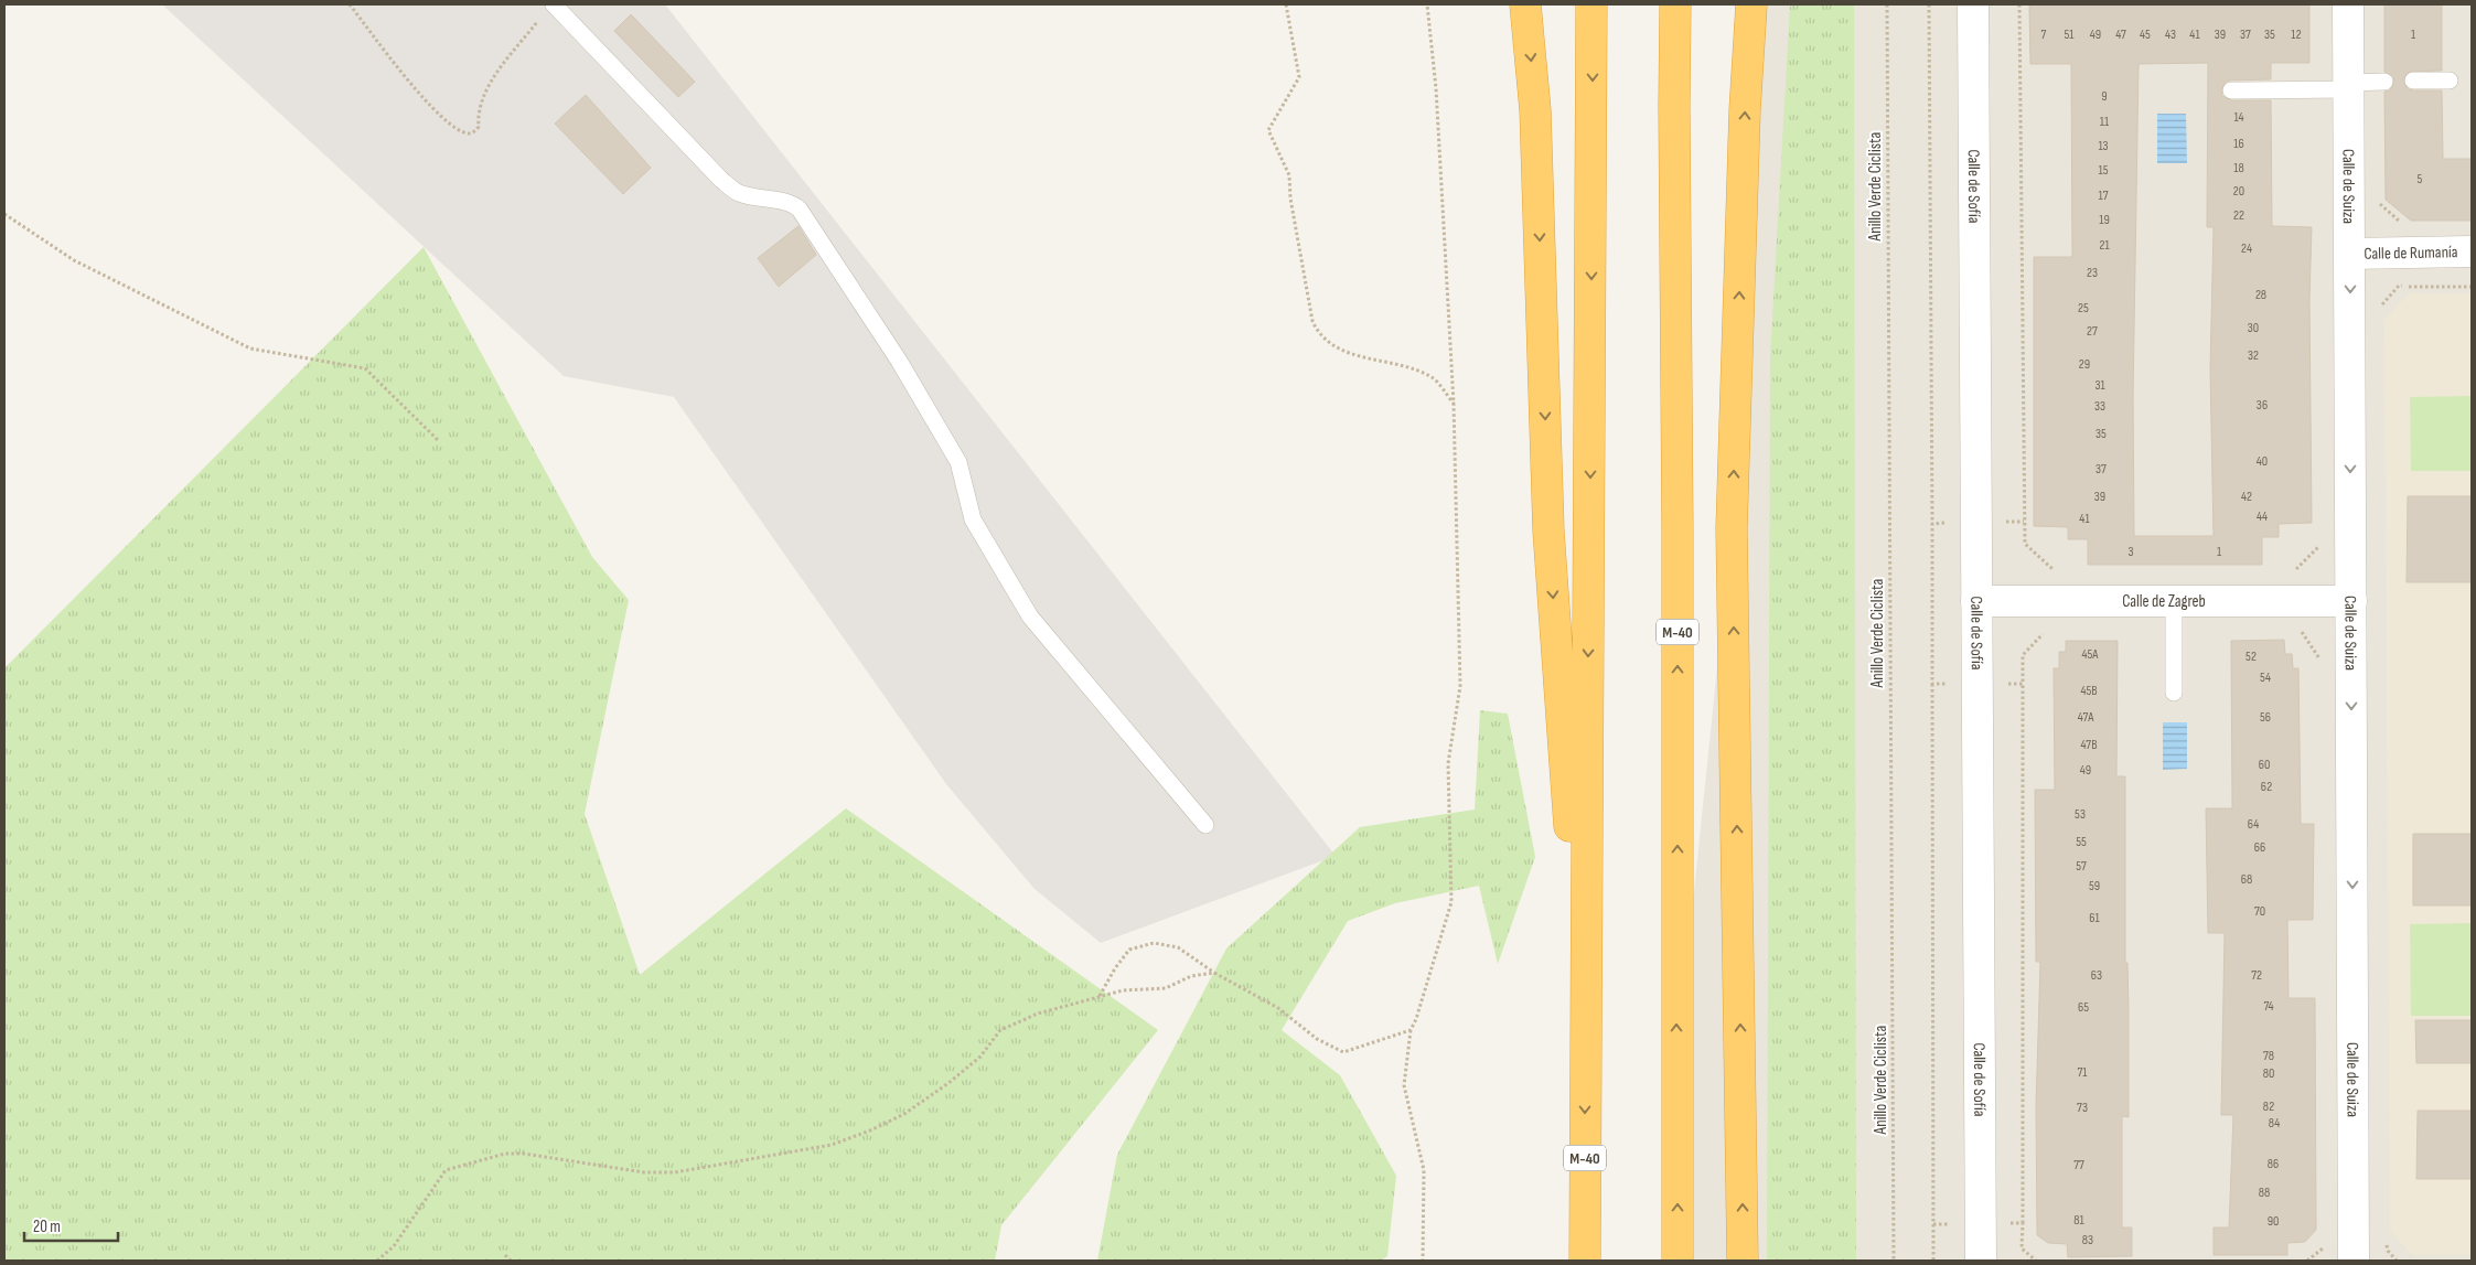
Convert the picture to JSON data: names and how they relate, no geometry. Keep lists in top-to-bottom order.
{
  "streets": {
    "highway": ["M-40"],
    "street": [
      "Calle de Sofía",
      "Calle de Suiza",
      "Calle de Rumanía",
      "Calle de Zagreb"
    ],
    "path": ["Anillo Verde Ciclista"]
  },
  "crossings": [
    ["Calle de Sofía", "Calle de Zagreb"],
    ["Calle de Suiza", "Calle de Rumanía"],
    ["Calle de Suiza", "Calle de Zagreb"]
  ],
  "one_way": ["Calle de Suiza"],
  "house_numbers": [
    "7",
    "51",
    "49",
    "47",
    "45",
    "43",
    "41",
    "39",
    "37",
    "35",
    "12",
    "1",
    "9",
    "14",
    "11",
    "16",
    "13",
    "18",
    "15",
    "5",
    "20",
    "17",
    "22",
    "19",
    "21",
    "24",
    "23",
    "28",
    "25",
    "30",
    "27",
    "32",
    "29",
    "31",
    "36",
    "33",
    "35",
    "40",
    "37",
    "39",
    "42",
    "44",
    "41",
    "3",
    "1",
    "45A",
    "52",
    "54",
    "45B",
    "47A",
    "56",
    "47B",
    "60",
    "49",
    "62",
    "53",
    "64",
    "55",
    "66",
    "57",
    "68",
    "59",
    "70",
    "61",
    "63",
    "72",
    "74",
    "65",
    "78",
    "71",
    "80",
    "82",
    "73",
    "84",
    "86",
    "77",
    "88",
    "81",
    "90",
    "83"
  ],
  "scale_bar": "20 m"
}
